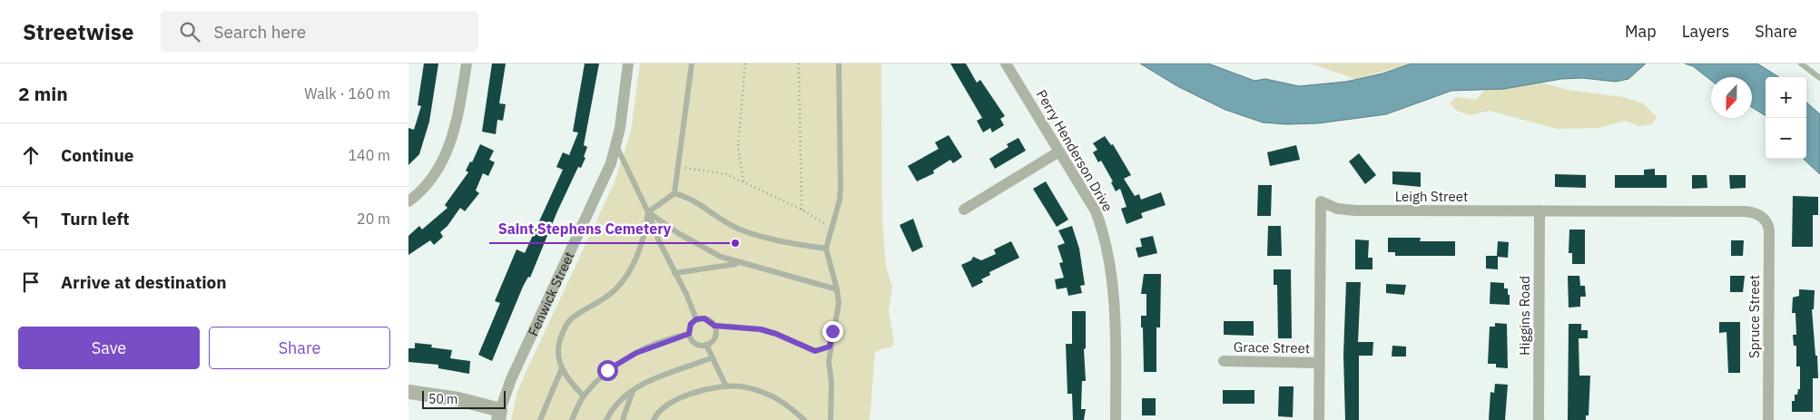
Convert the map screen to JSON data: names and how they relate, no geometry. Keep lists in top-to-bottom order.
{
  "streets": {
    "street": [
      "Perry Henderson Drive",
      "Leigh Street",
      "Fenwick Street",
      "Higgins Road",
      "Spruce Street",
      "Grace Street"
    ]
  },
  "crossings": [
    ["Leigh Street", "Higgins Road"],
    ["Leigh Street", "Spruce Street"],
    ["Leigh Street", "Grace Street"]
  ],
  "places": ["Saint Stephens Cemetery"],
  "scale_bar": "50 m",
  "north": "bottom",
  "page": {
    "header": "Streetwise",
    "search": "Search here",
    "nav": ["Map", "Layers", "Share"],
    "heading": ["2 min", "Walk · 160 m"],
    "map_buttons": ["+", "−"],
    "list": [
      ["Continue", "140 m"],
      ["Turn left", "20 m"],
      "Arrive at destination"
    ],
    "buttons": ["Save", "Share"],
    "scale": "50 m"
  }
}
